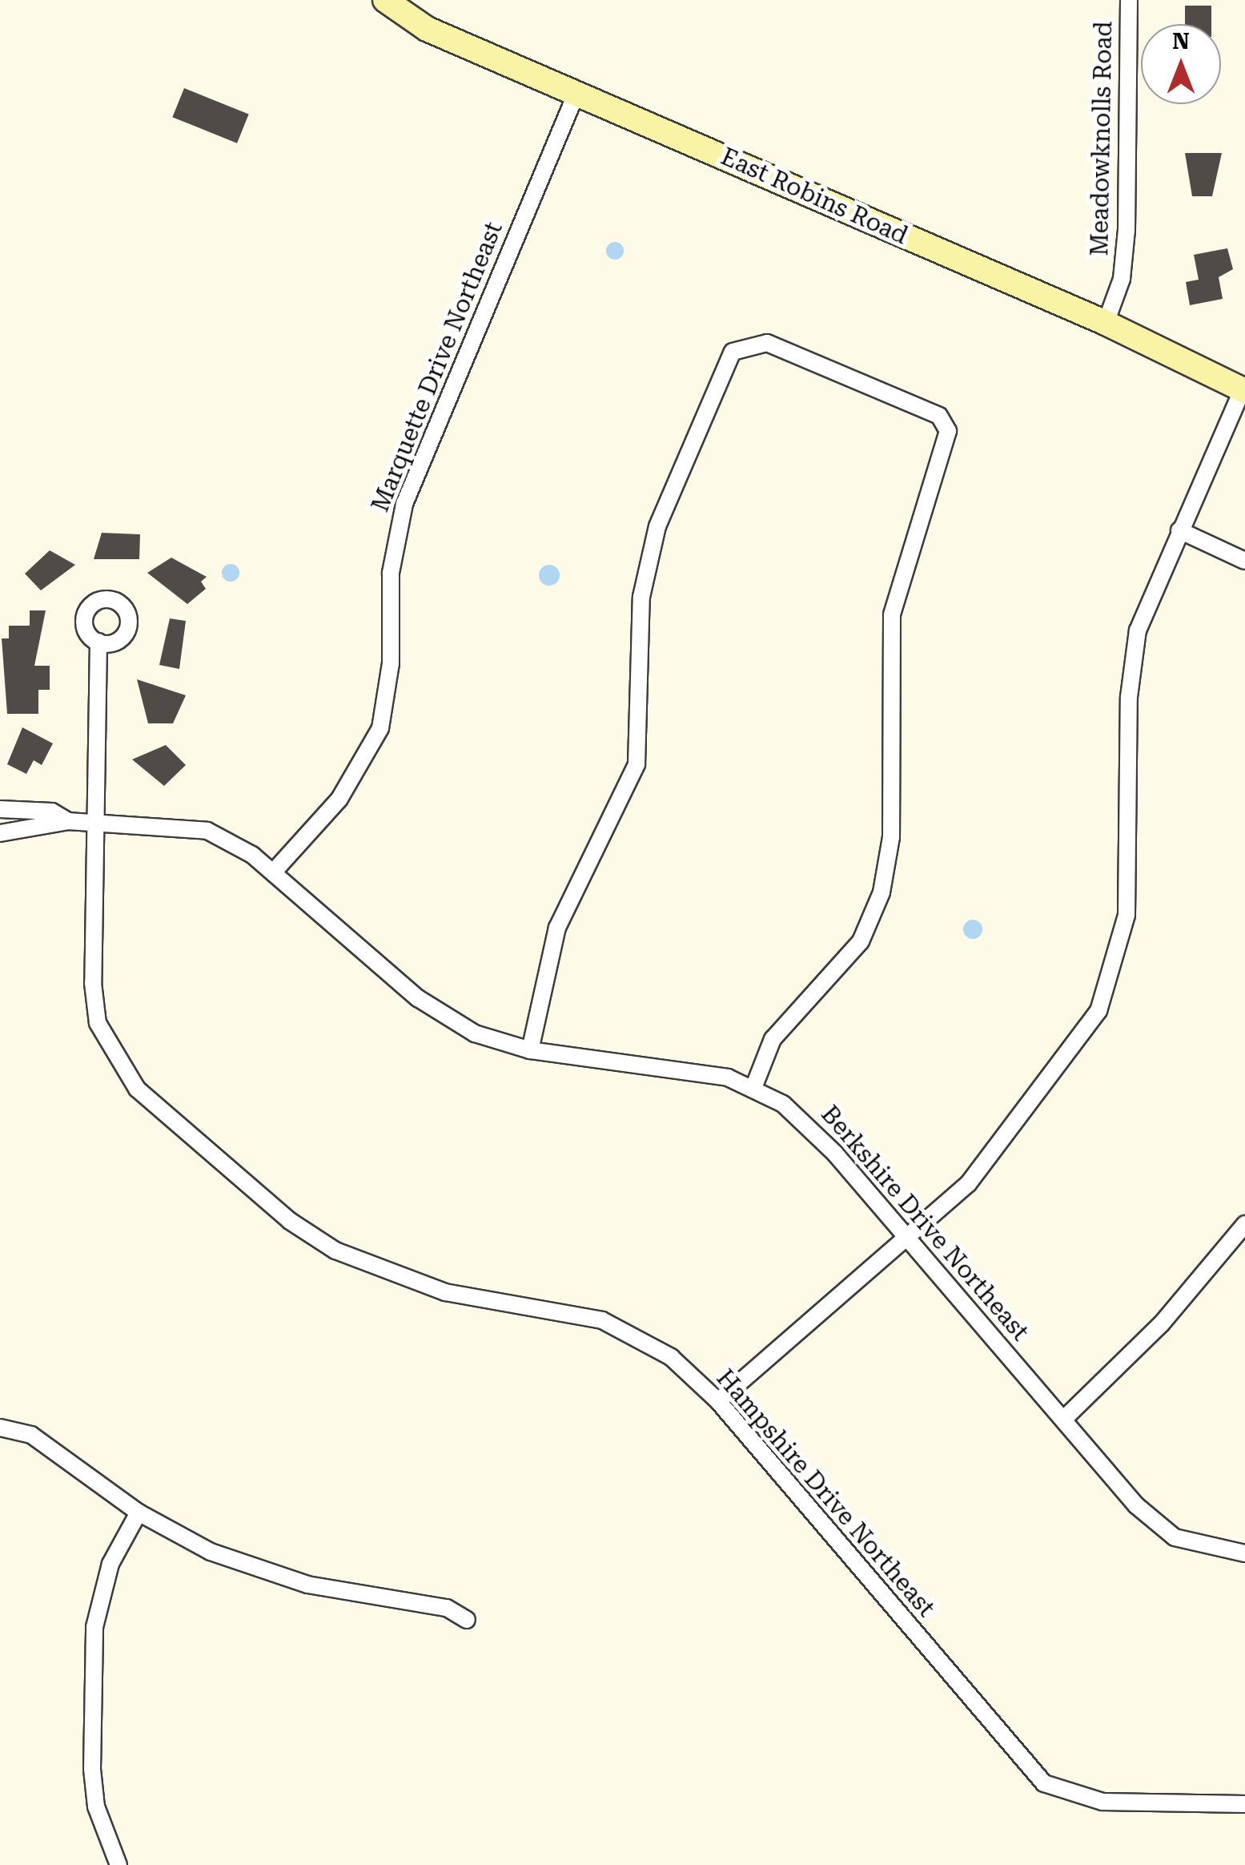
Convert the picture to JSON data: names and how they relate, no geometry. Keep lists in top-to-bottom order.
{
  "streets": {
    "street": [
      "Meadowknolls Road",
      "East Robins Road",
      "Marquette Drive Northeast",
      "Berkshire Drive Northeast",
      "Hampshire Drive Northeast"
    ]
  },
  "crossings": [
    ["Meadowknolls Road", "East Robins Road"],
    ["East Robins Road", "Marquette Drive Northeast"],
    ["Marquette Drive Northeast", "Berkshire Drive Northeast"],
    ["Berkshire Drive Northeast", "Hampshire Drive Northeast"]
  ],
  "north": "top"
}
